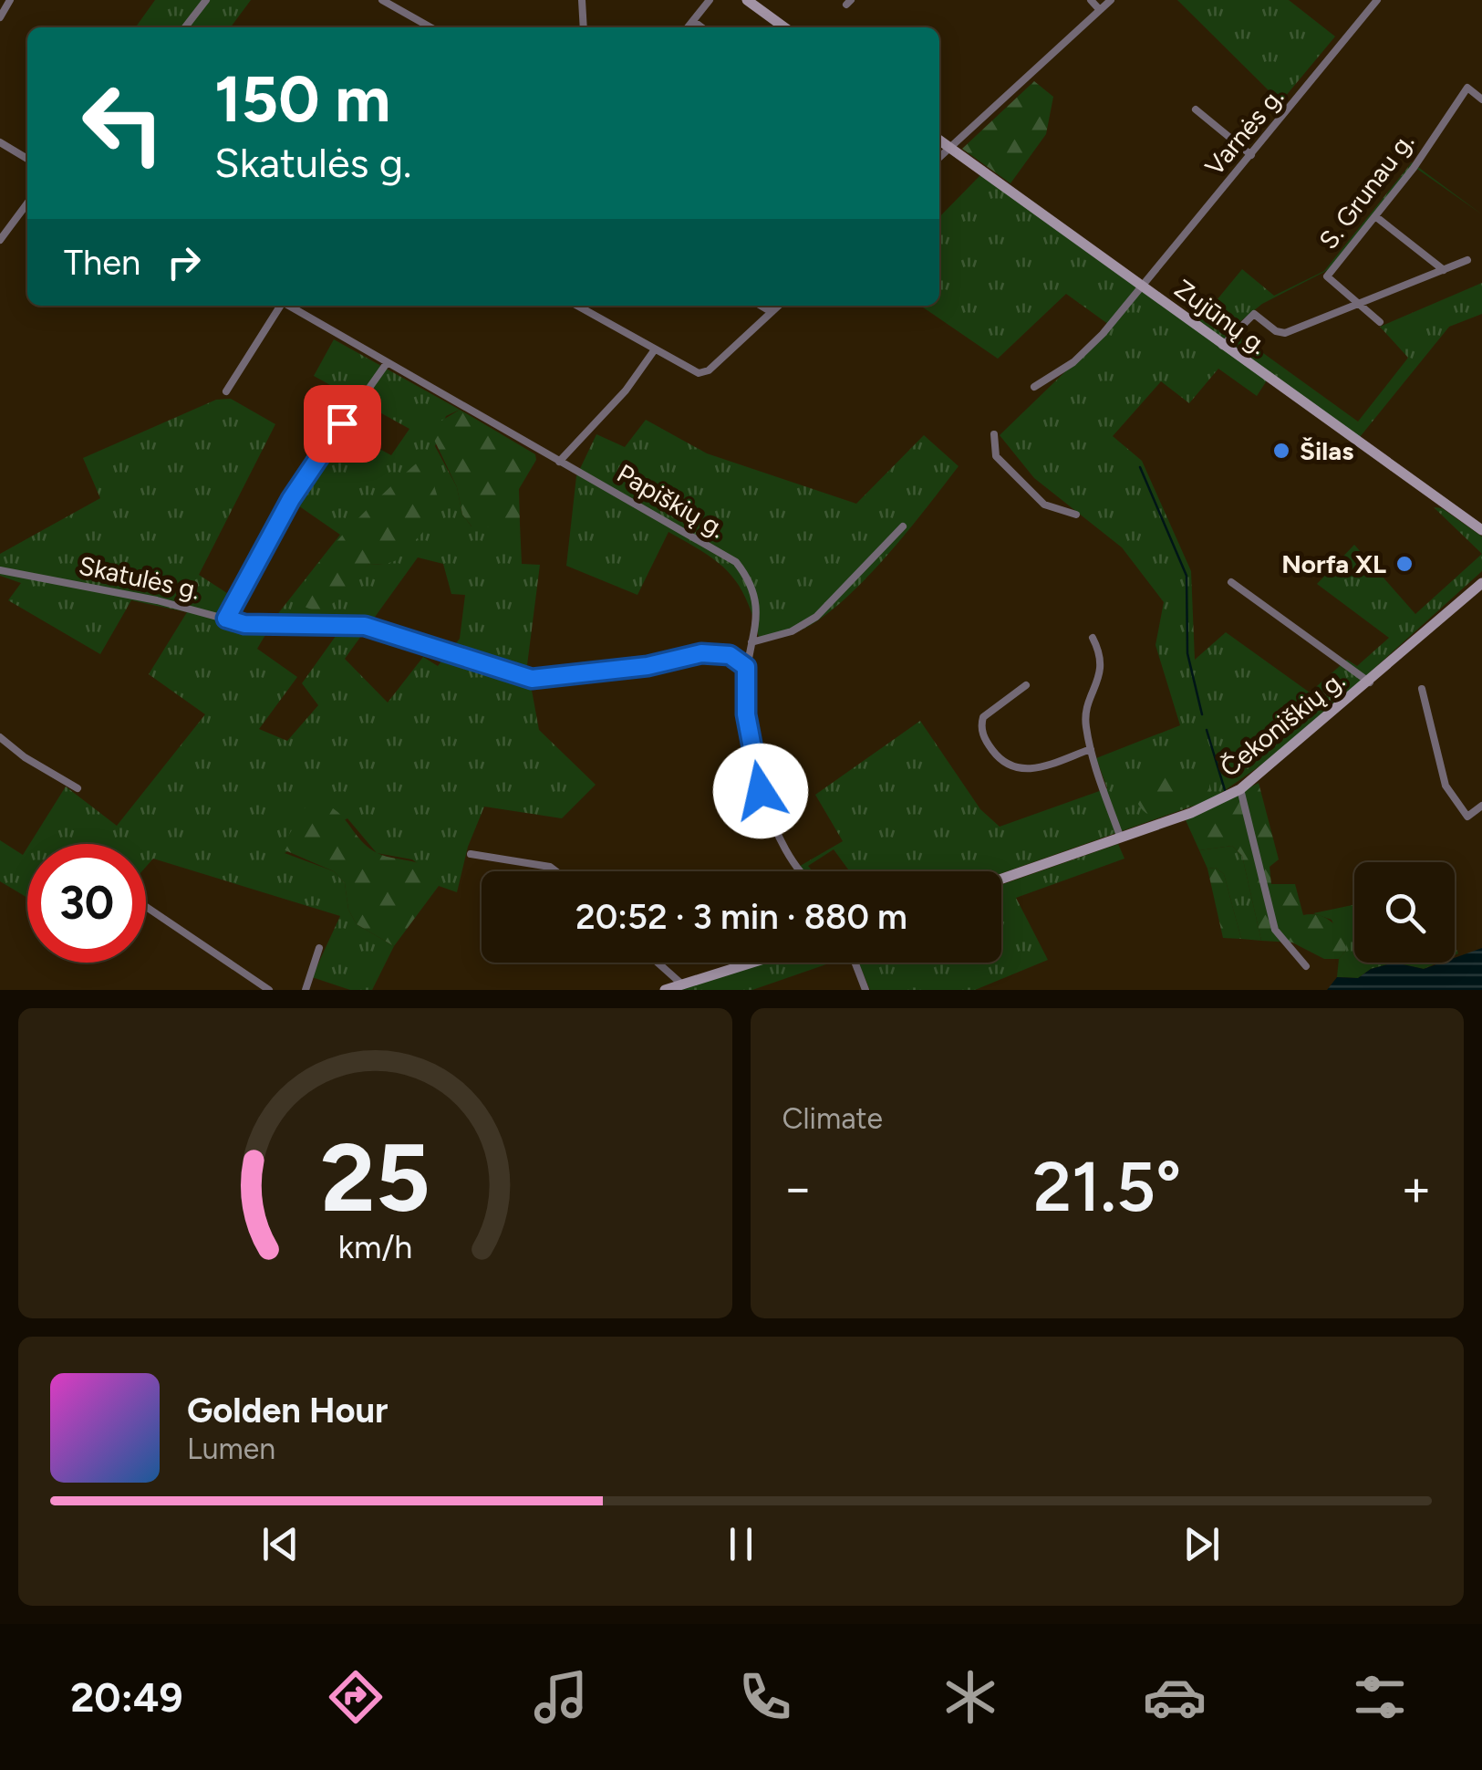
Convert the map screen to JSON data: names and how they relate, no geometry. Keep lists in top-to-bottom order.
{
  "streets": {
    "main road": ["Zujūnų g.", "Čekoniškių g."],
    "street": [
      "Varnės g.",
      "S. Grunau g.",
      "Papiškių g.",
      "Skatulės g."
    ]
  },
  "crossings": [
    ["Varnės g.", "Zujūnų g."],
    ["Papiškių g.", "Skatulės g."]
  ],
  "places": ["Šilas", "Norfa XL"],
  "page": {
    "turn": ["150 m", "Skatulės g."],
    "then": "Then",
    "limit": "30",
    "trip": "20:52 · 3 min · 880 m",
    "tile": "Climate",
    "heat": ["−", "21.5°", "+"],
    "song": ["Golden Hour", "Lumen"],
    "tabs": "20:49",
    "gauge": ["25", "km/h"]
  }
}
